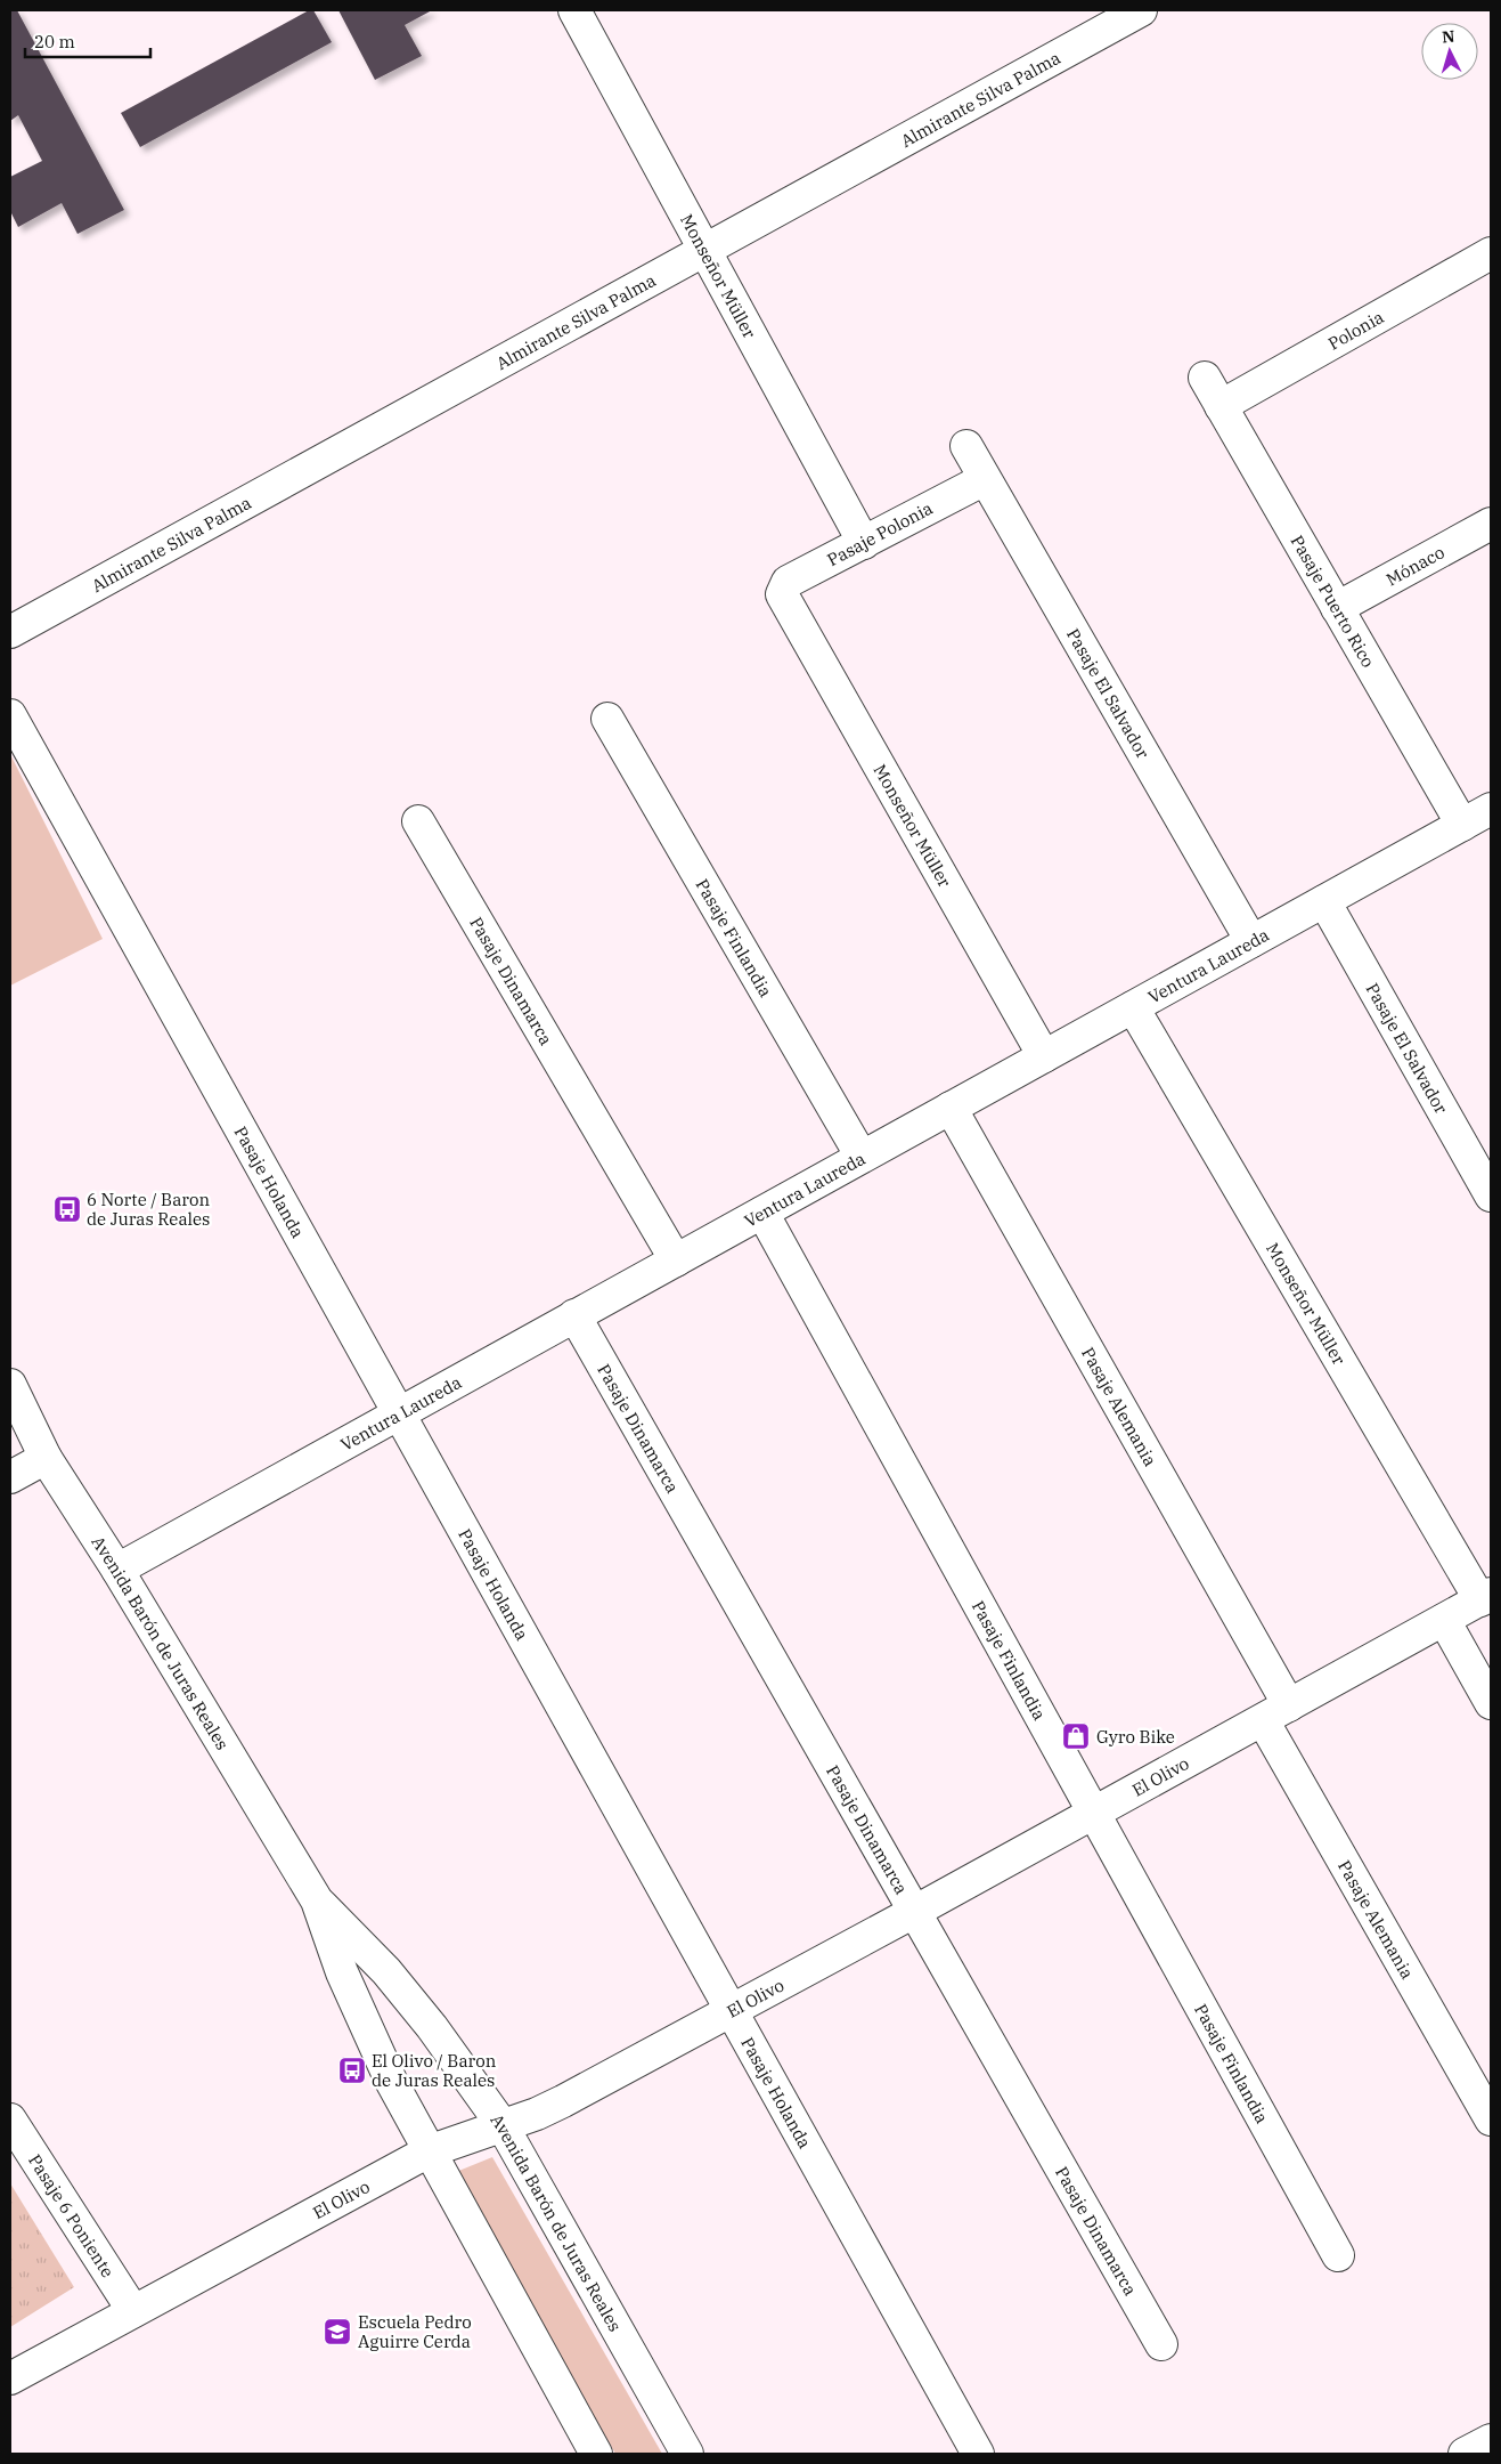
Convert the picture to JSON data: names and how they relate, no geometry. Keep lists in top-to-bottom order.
{
  "streets": {
    "street": [
      "Almirante Silva Palma",
      "Monseñor Müller",
      "Polonia",
      "Pasaje Polonia",
      "Mónaco",
      "Pasaje Puerto Rico",
      "Pasaje El Salvador",
      "Pasaje Finlandia",
      "Ventura Laureda",
      "Pasaje Dinamarca",
      "Pasaje Holanda",
      "Pasaje Alemania",
      "Avenida Barón de Juras Reales",
      "El Olivo",
      "Pasaje 6 Poniente"
    ]
  },
  "crossings": [
    ["Almirante Silva Palma", "Monseñor Müller"],
    ["Monseñor Müller", "Pasaje Polonia"],
    ["Monseñor Müller", "Ventura Laureda"],
    ["Monseñor Müller", "El Olivo"],
    ["Polonia", "Pasaje Puerto Rico"],
    ["Pasaje Polonia", "Pasaje El Salvador"],
    ["Mónaco", "Pasaje Puerto Rico"],
    ["Pasaje Puerto Rico", "Ventura Laureda"],
    ["Pasaje El Salvador", "Ventura Laureda"],
    ["Pasaje Finlandia", "Ventura Laureda"],
    ["Pasaje Finlandia", "El Olivo"],
    ["Ventura Laureda", "Pasaje Dinamarca"],
    ["Ventura Laureda", "Pasaje Holanda"],
    ["Ventura Laureda", "Pasaje Alemania"],
    ["Ventura Laureda", "Avenida Barón de Juras Reales"],
    ["Pasaje Dinamarca", "El Olivo"],
    ["Pasaje Holanda", "El Olivo"],
    ["Pasaje Alemania", "El Olivo"],
    ["Avenida Barón de Juras Reales", "El Olivo"],
    ["El Olivo", "Pasaje 6 Poniente"]
  ],
  "places": {
    "bus stop": ["6 Norte / Baron de Juras Reales", "El Olivo / Baron de Juras Reales"],
    "shop": ["Gyro Bike"],
    "school or university": ["Escuela Pedro Aguirre Cerda"]
  },
  "scale_bar": "20 m",
  "north": "top"
}
